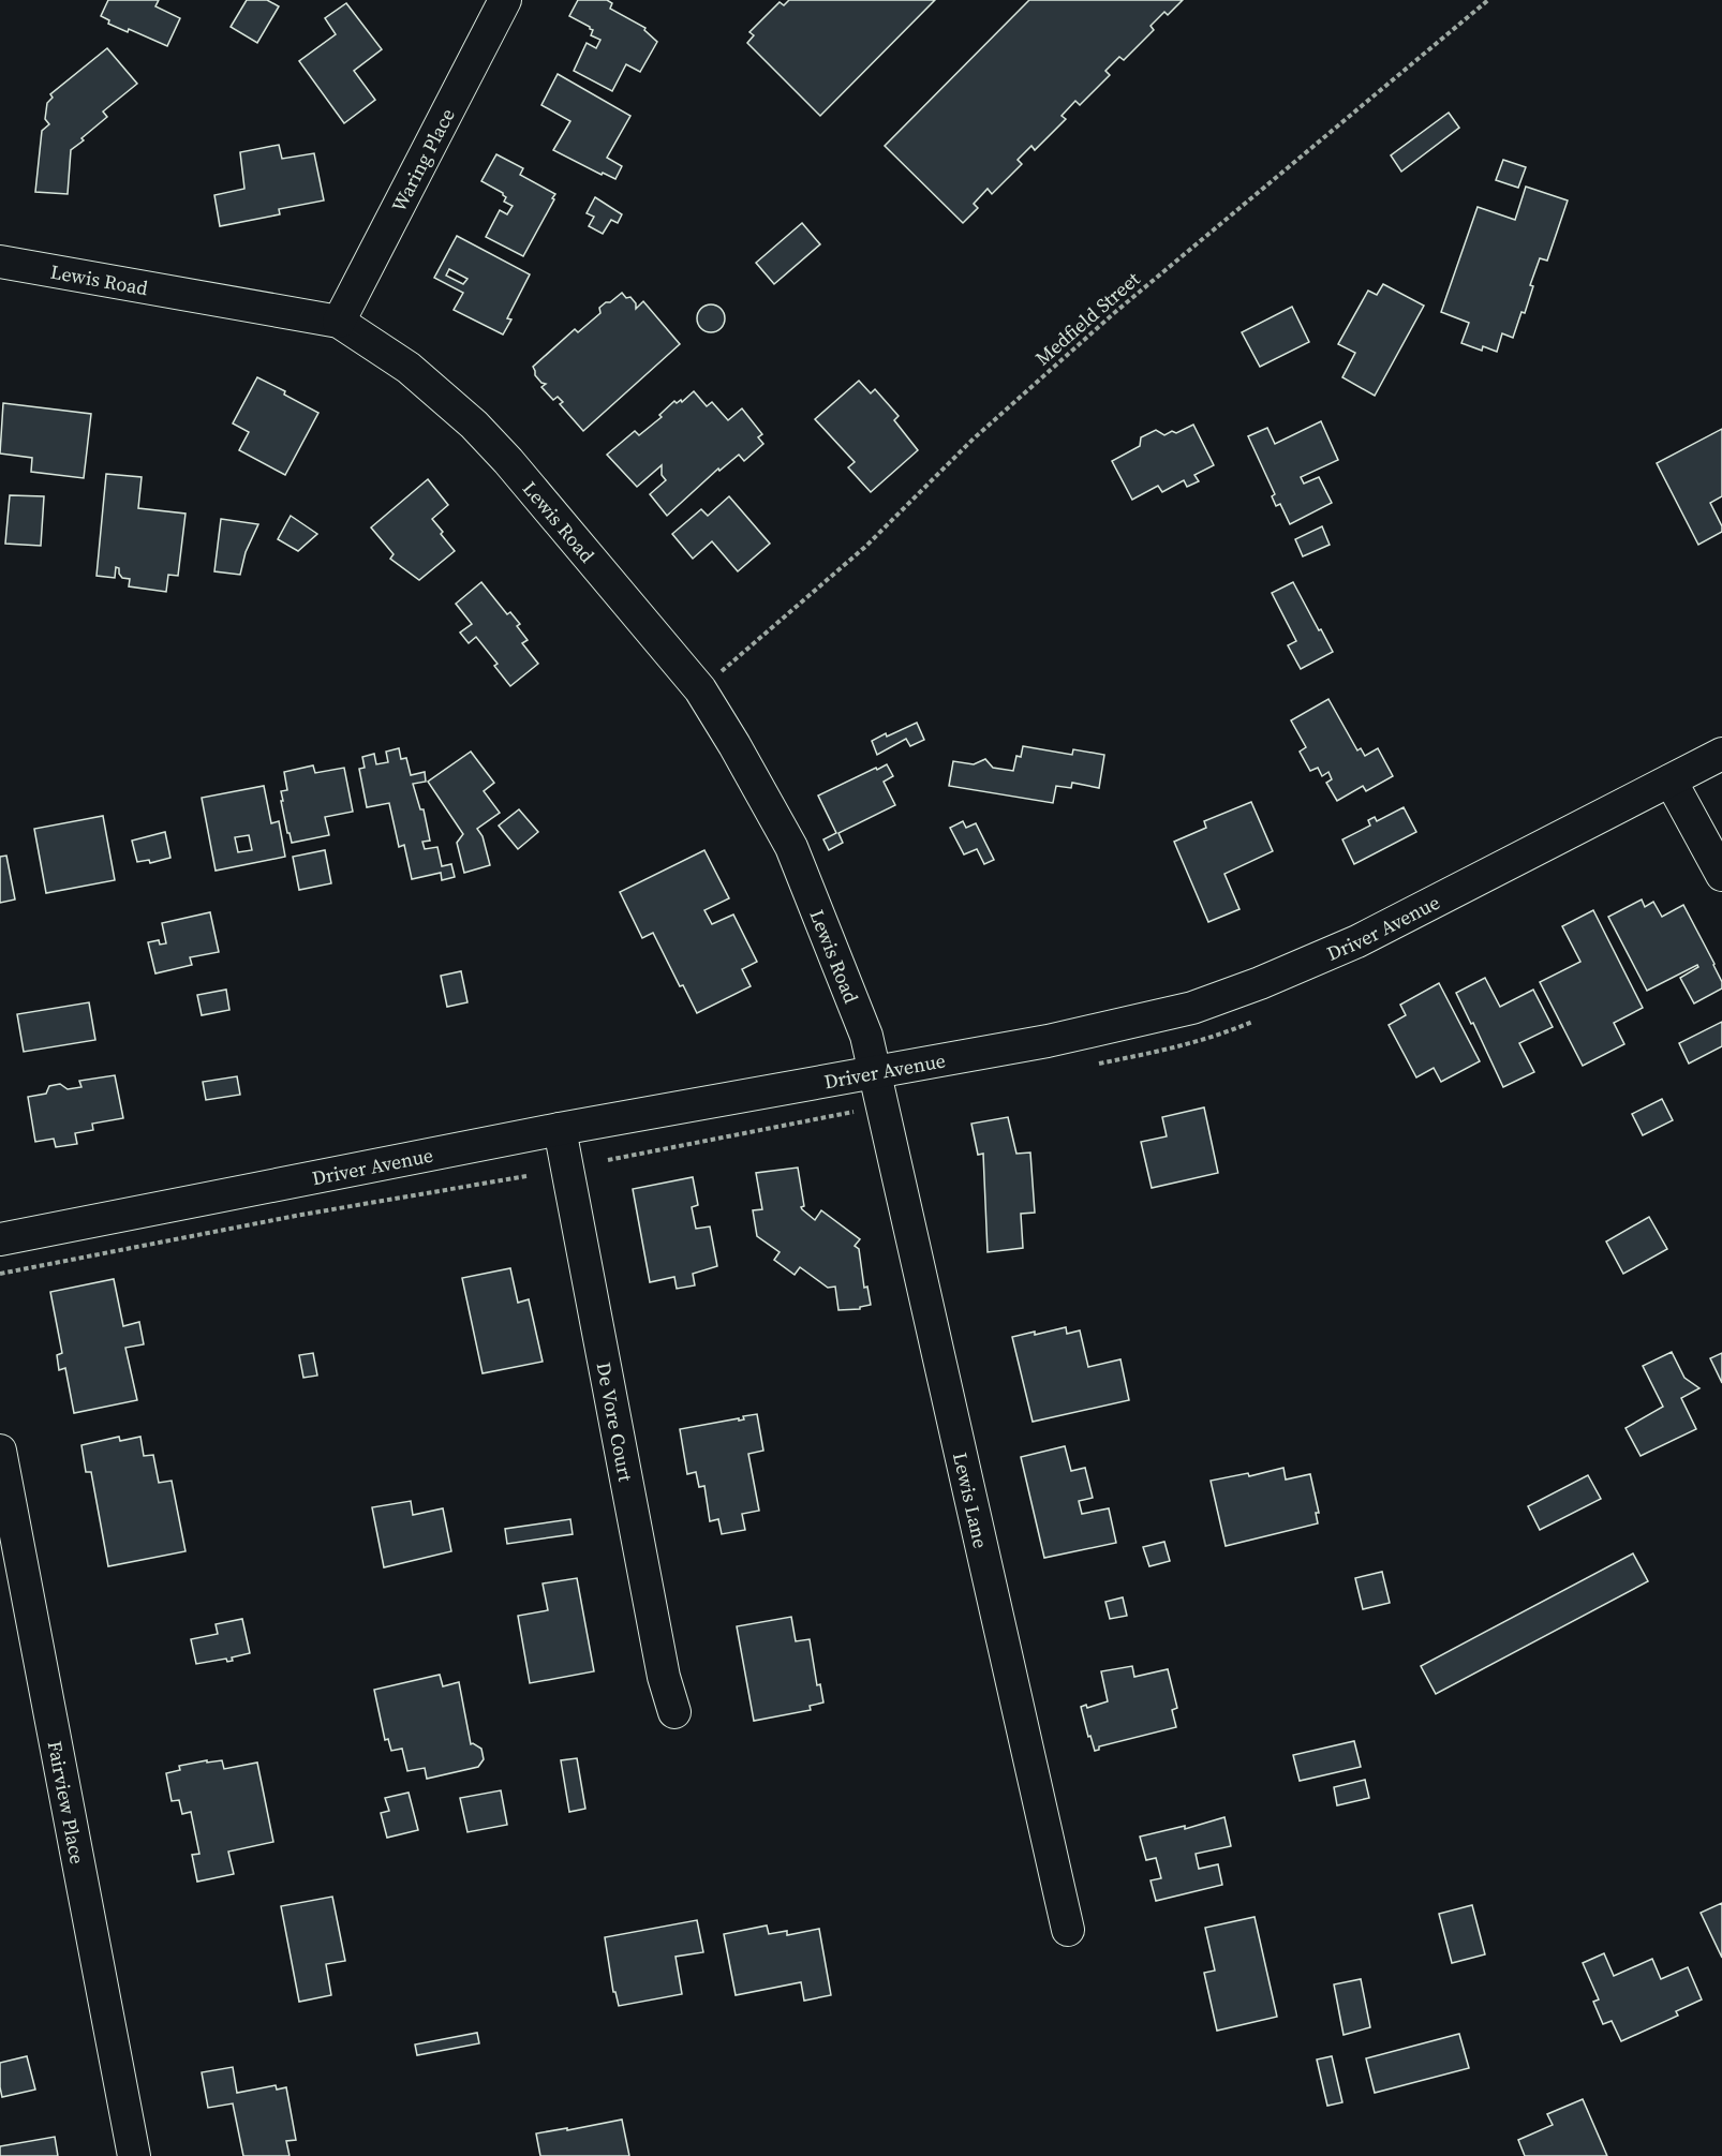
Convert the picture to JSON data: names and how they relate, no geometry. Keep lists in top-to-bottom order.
{
  "streets": {
    "street": [
      "Waring Place",
      "Lewis Road",
      "Driver Avenue",
      "De Vore Court",
      "Lewis Lane",
      "Fairview Place"
    ],
    "path": ["Medfield Street"]
  },
  "crossings": [
    ["Waring Place", "Lewis Road"],
    ["Lewis Road", "Driver Avenue"],
    ["Lewis Road", "Lewis Lane"],
    ["Driver Avenue", "De Vore Court"],
    ["Driver Avenue", "Lewis Lane"]
  ]
}
